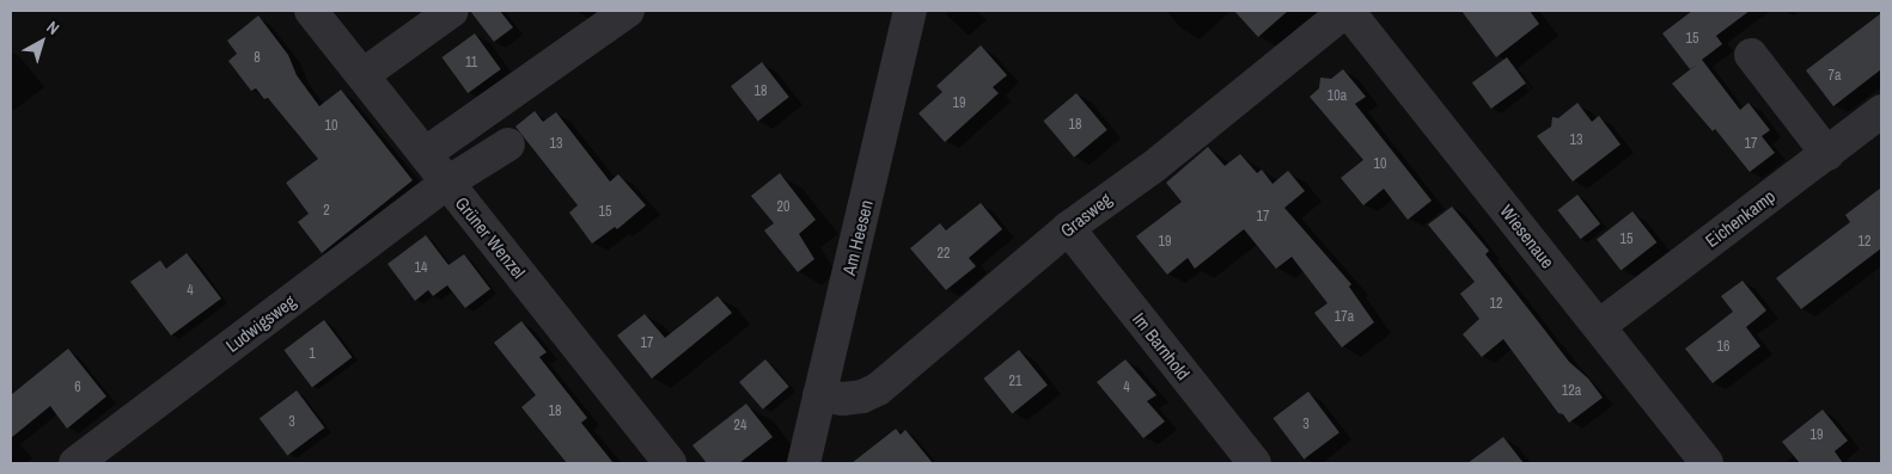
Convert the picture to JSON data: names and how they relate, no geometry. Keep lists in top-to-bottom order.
{
  "streets": {
    "street": [
      "Grasweg",
      "Eichenkamp",
      "Wiesenaue",
      "Grüner Wenzel",
      "Am Heesen",
      "Ludwigsweg",
      "Im Barnhold"
    ]
  },
  "crossings": [
    ["Grasweg", "Wiesenaue"],
    ["Grasweg", "Am Heesen"],
    ["Grasweg", "Im Barnhold"],
    ["Eichenkamp", "Wiesenaue"],
    ["Grüner Wenzel", "Ludwigsweg"]
  ],
  "house_numbers": [
    "15",
    "8",
    "11",
    "7a",
    "18",
    "10a",
    "19",
    "18",
    "10",
    "13",
    "13",
    "17",
    "10",
    "20",
    "2",
    "15",
    "17",
    "15",
    "19",
    "12",
    "22",
    "14",
    "4",
    "12",
    "17a",
    "17",
    "16",
    "1",
    "21",
    "6",
    "4",
    "12a",
    "18",
    "3",
    "3",
    "24",
    "19"
  ],
  "north": "top right"
}
